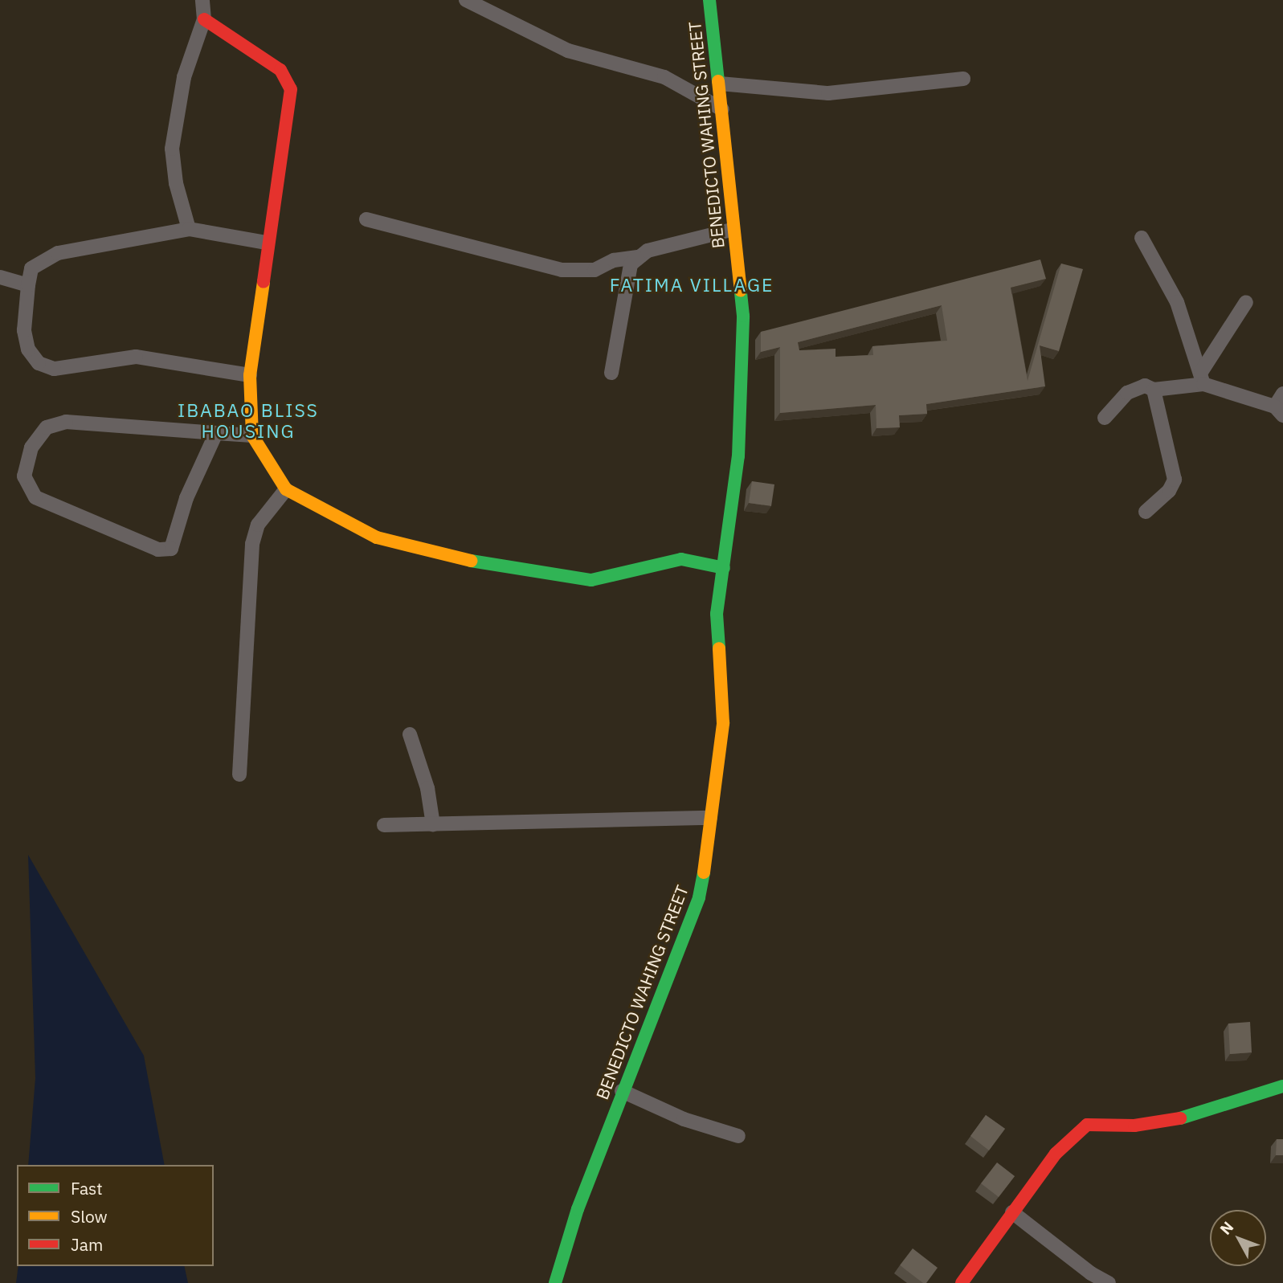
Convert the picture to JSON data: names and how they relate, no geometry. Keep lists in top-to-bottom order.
{
  "streets": {
    "street": ["BENEDICTO WAHING STREET"]
  },
  "districts": ["FATIMA VILLAGE", "IBABAO BLISS HOUSING"],
  "legend": ["Fast", "Slow", "Jam"],
  "north": "top left"
}
